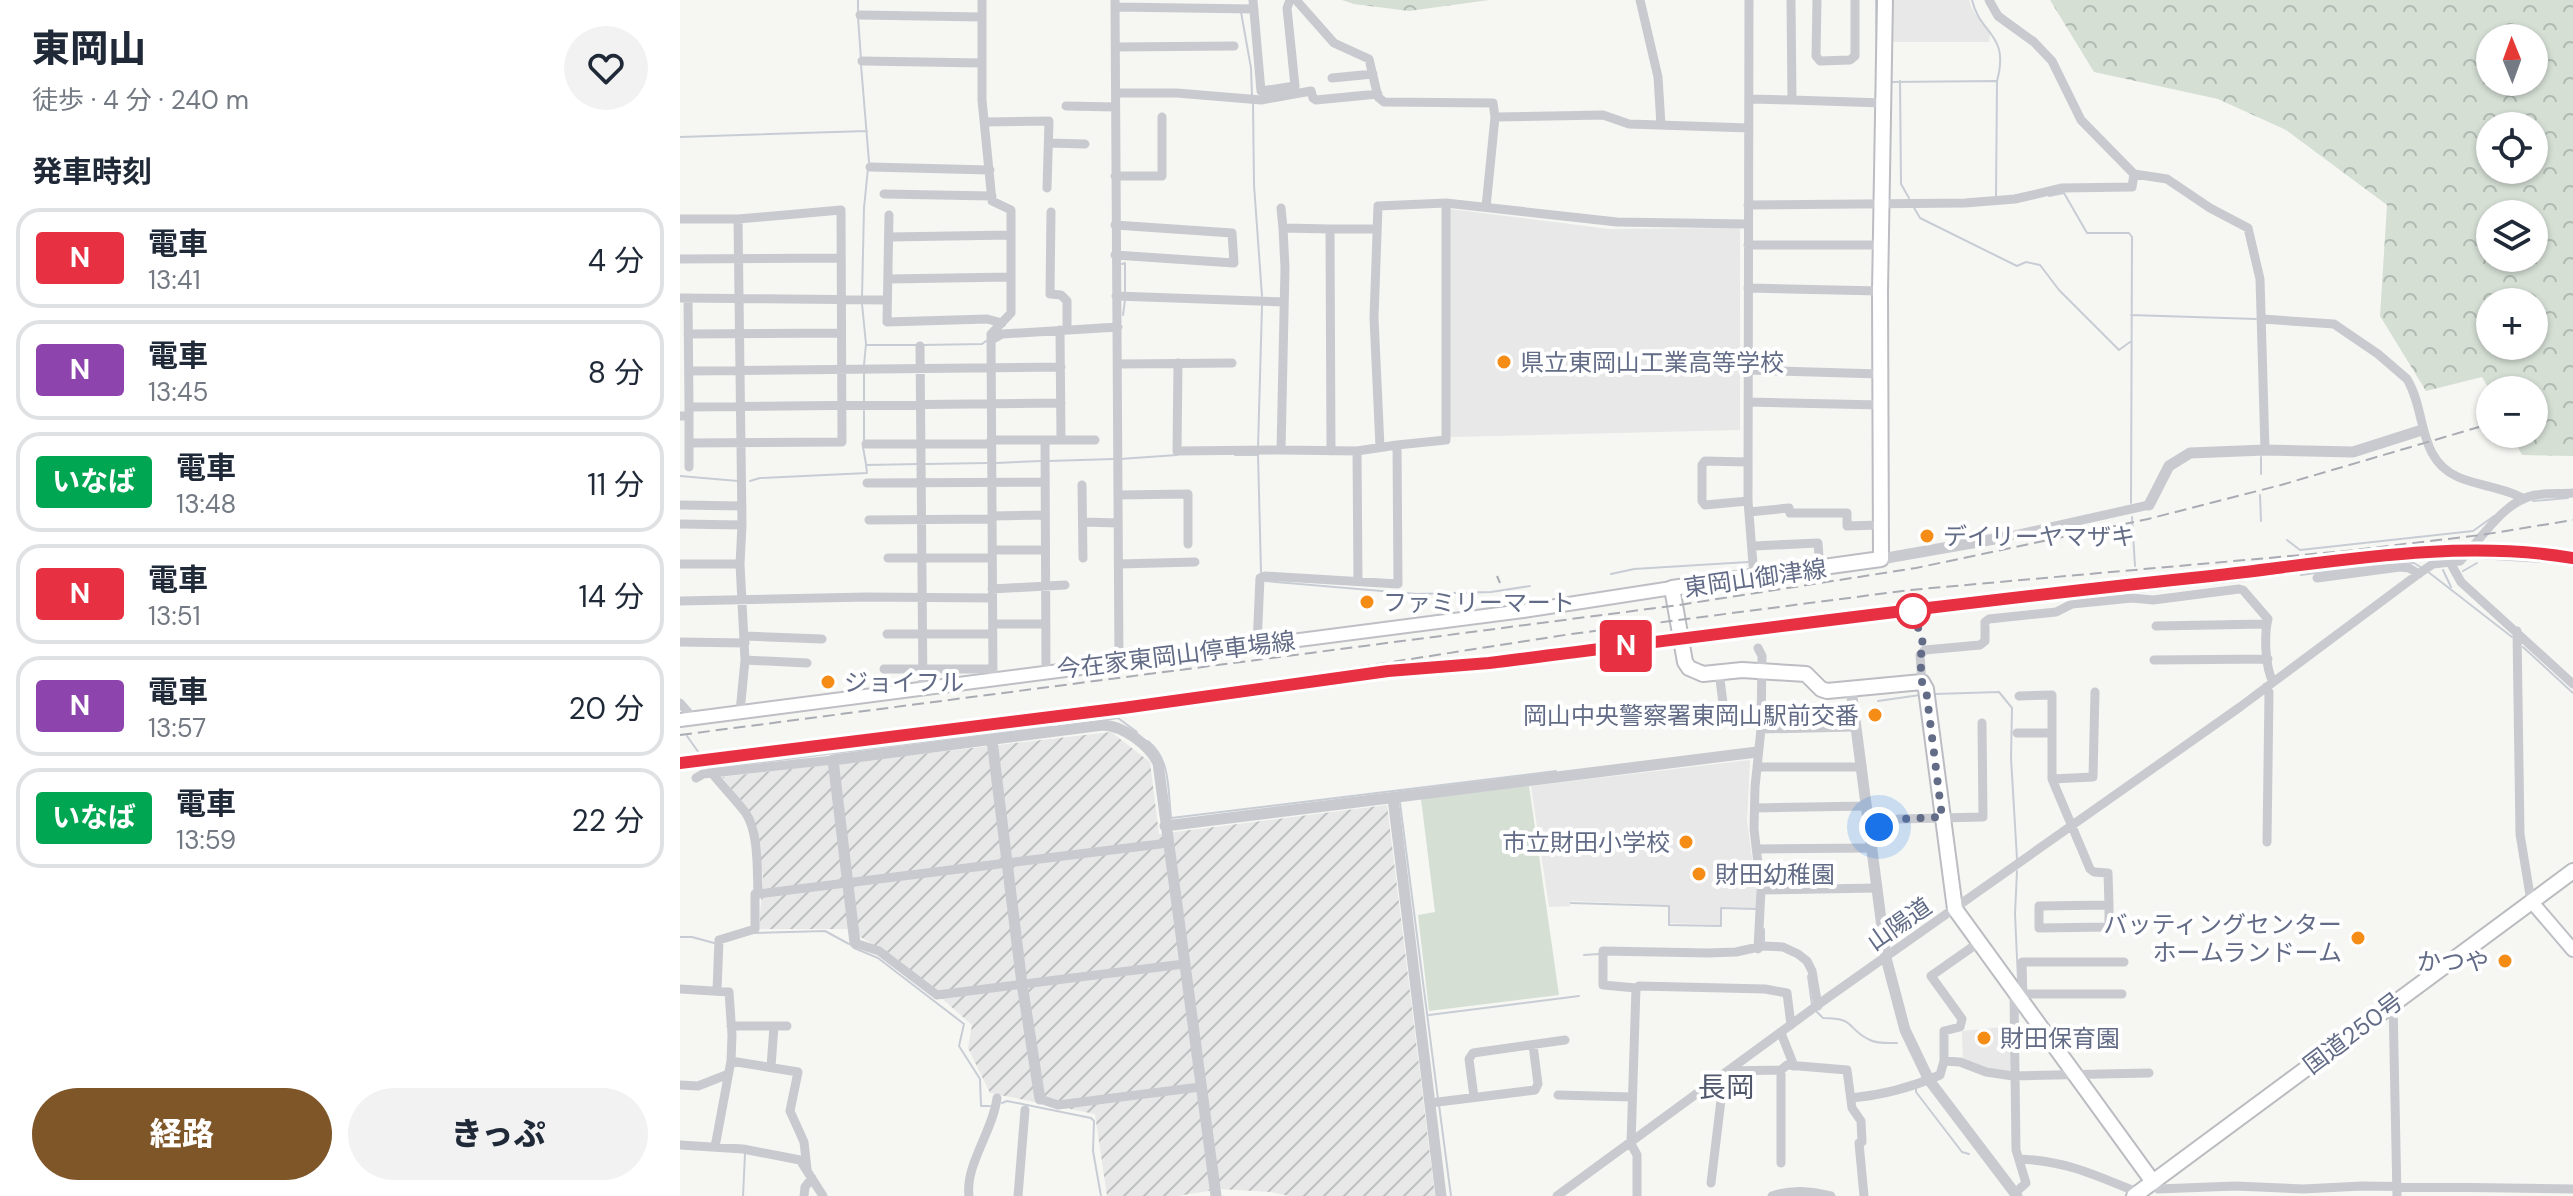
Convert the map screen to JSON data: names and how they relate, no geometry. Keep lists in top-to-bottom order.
{
  "streets": {
    "main road": ["東岡山御津線", "今在家東岡山停車場線", "国道250号"],
    "street": ["山陽道"]
  },
  "crossings": [
    ["東岡山御津線", "今在家東岡山停車場線"]
  ],
  "districts": ["長岡"],
  "places": [
    "県立東岡山工業高等学校",
    "デイリーヤマザキ",
    "ファミリーマート",
    "ジョイフル",
    "岡山中央警察署東岡山駅前交番",
    "市立財田小学校",
    "財田幼稚園",
    "バッティングセンター ホームランドーム",
    "かつや",
    "財田保育園"
  ],
  "north": "top",
  "page": {
    "heading": [
      ["東岡山", "徒歩 · 4 分 · 240 m"],
      "発車時刻"
    ],
    "on_map": "N",
    "map_buttons": ["+", "−"],
    "list": [
      {
        "mark": "N",
        "name": "電車",
        "note": "13:41",
        "value": "4 分"
      },
      {
        "mark": "N",
        "name": "電車",
        "note": "13:45",
        "value": "8 分"
      },
      {
        "mark": "いなば",
        "name": "電車",
        "note": "13:48",
        "value": "11 分"
      },
      {
        "mark": "N",
        "name": "電車",
        "note": "13:51",
        "value": "14 分"
      },
      {
        "mark": "N",
        "name": "電車",
        "note": "13:57",
        "value": "20 分"
      },
      {
        "mark": "いなば",
        "name": "電車",
        "note": "13:59",
        "value": "22 分"
      }
    ],
    "buttons": ["経路", "きっぷ"]
  }
}
